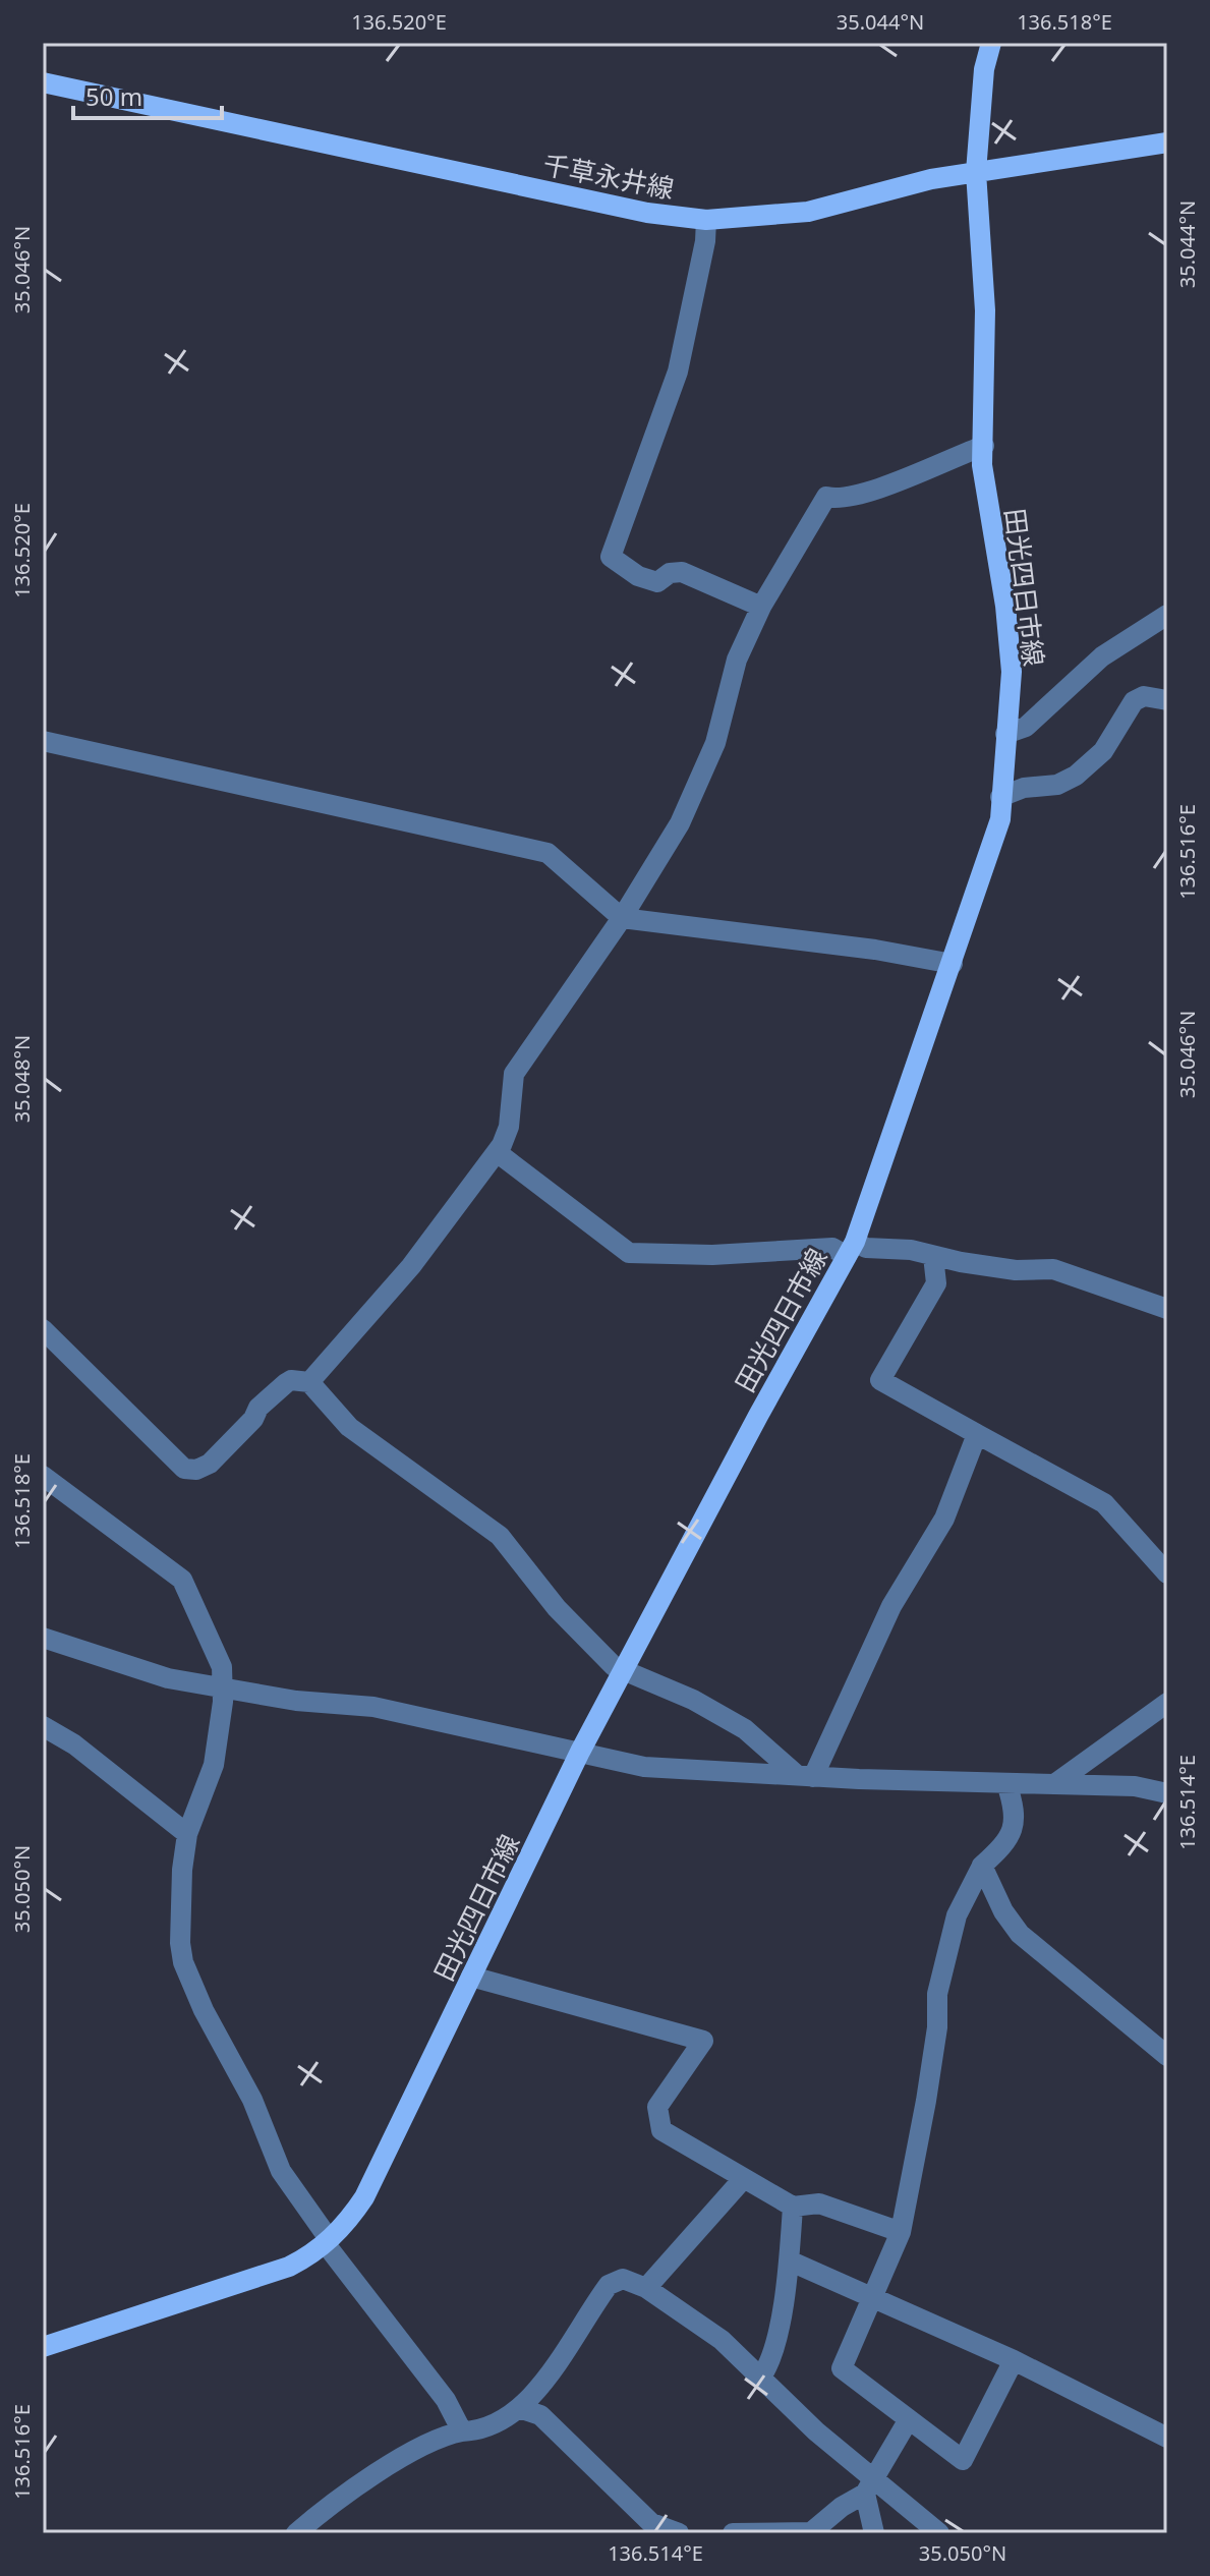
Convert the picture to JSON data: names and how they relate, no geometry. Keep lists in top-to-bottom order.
{
  "streets": {
    "main road": ["千草永井線", "田光四日市線"]
  },
  "crossings": [
    ["千草永井線", "田光四日市線"]
  ],
  "scale_bar": "50 m",
  "coordinates": [
    "136.520°E",
    "35.044°N",
    "136.518°E",
    "35.046°N",
    "136.516°E",
    "35.048°N",
    "136.514°E",
    "35.050°N"
  ]
}
